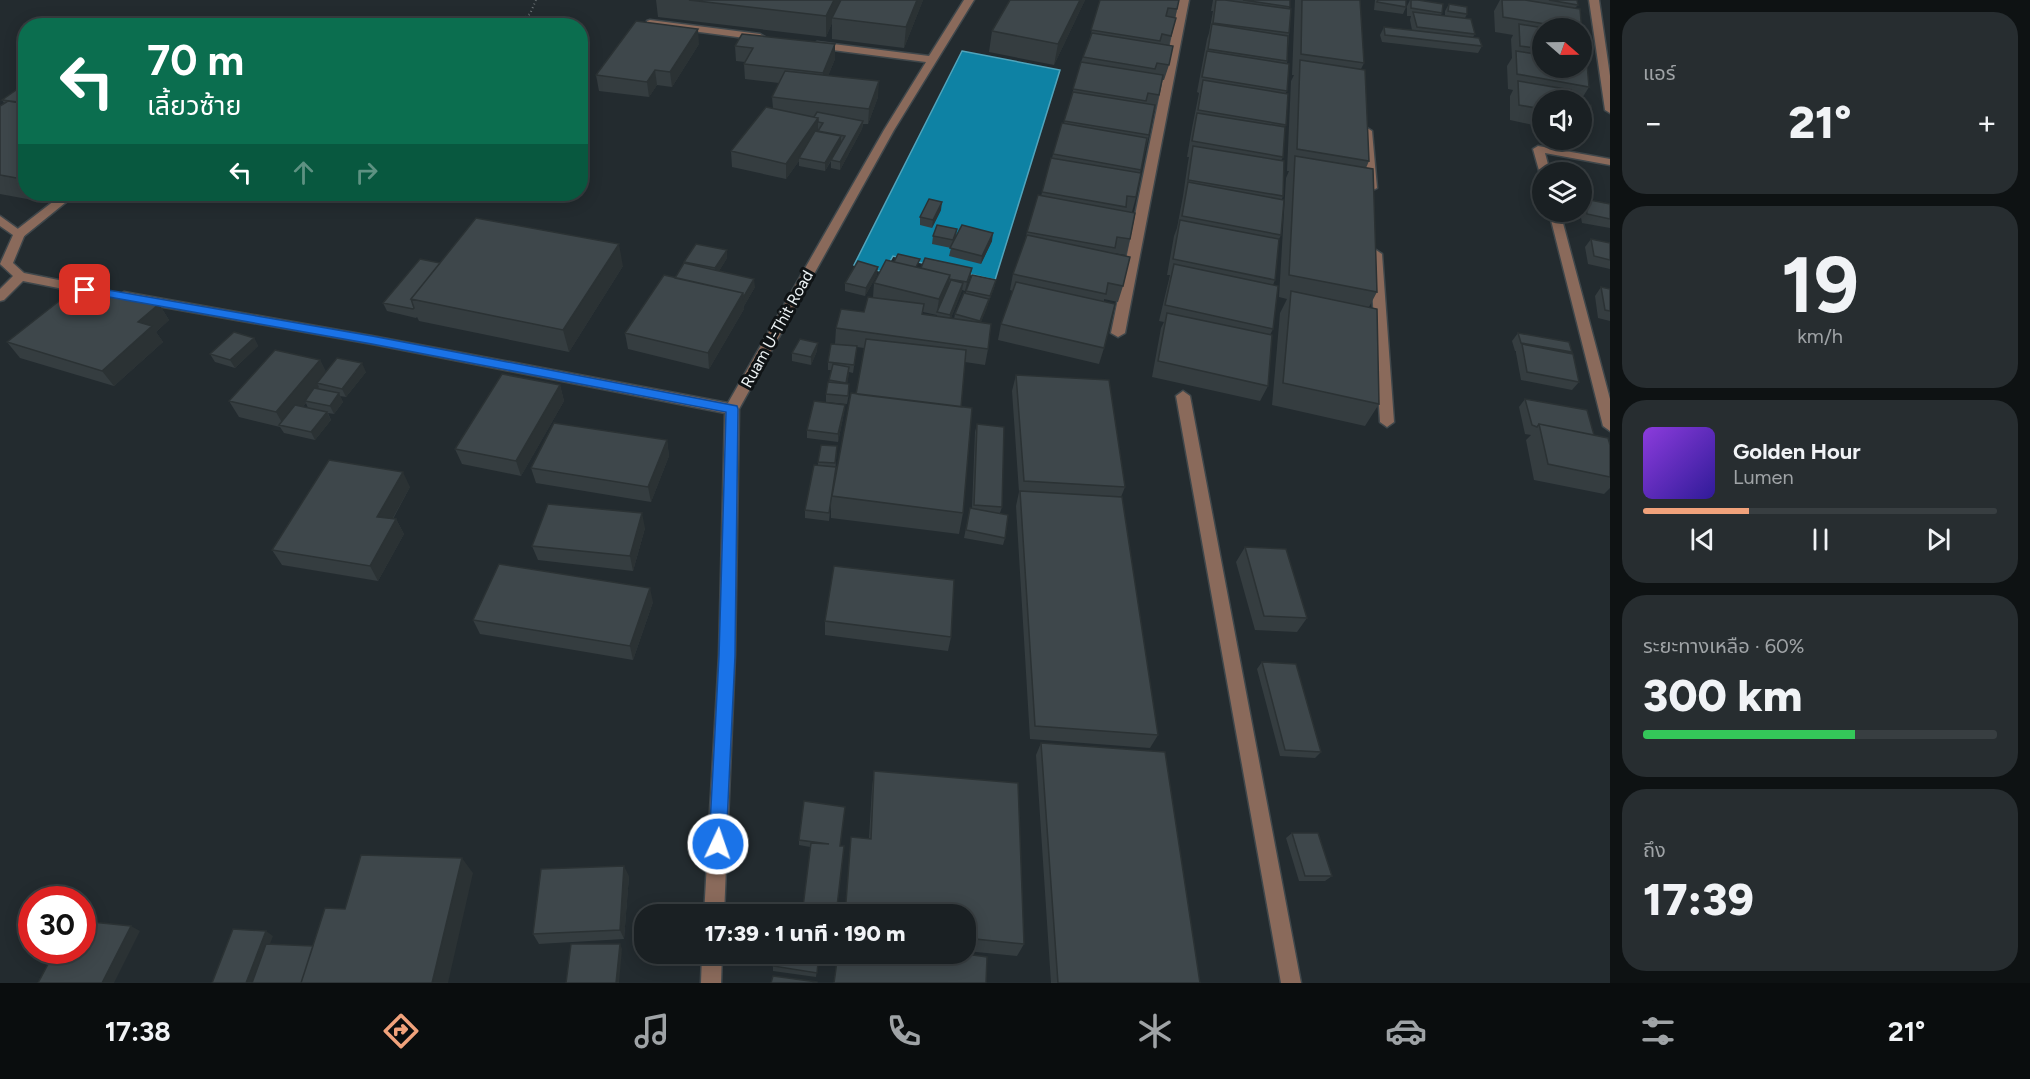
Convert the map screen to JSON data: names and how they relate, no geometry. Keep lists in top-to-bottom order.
{
  "streets": {
    "street": ["Ruam U-Thit Road"]
  },
  "north": "right",
  "page": {
    "tile": [
      "แอร์",
      ["19", "km/h"],
      ["ระยะทางเหลือ · 60%", "300 km"],
      ["ถึง", "17:39"]
    ],
    "turn": ["70 m", "เลี้ยวซ้าย"],
    "heat": ["−", "21°", "+"],
    "song": ["Golden Hour", "Lumen"],
    "limit": "30",
    "trip": "17:39 · 1 นาที · 190 m",
    "tabs": ["17:38", "21°"]
  }
}
